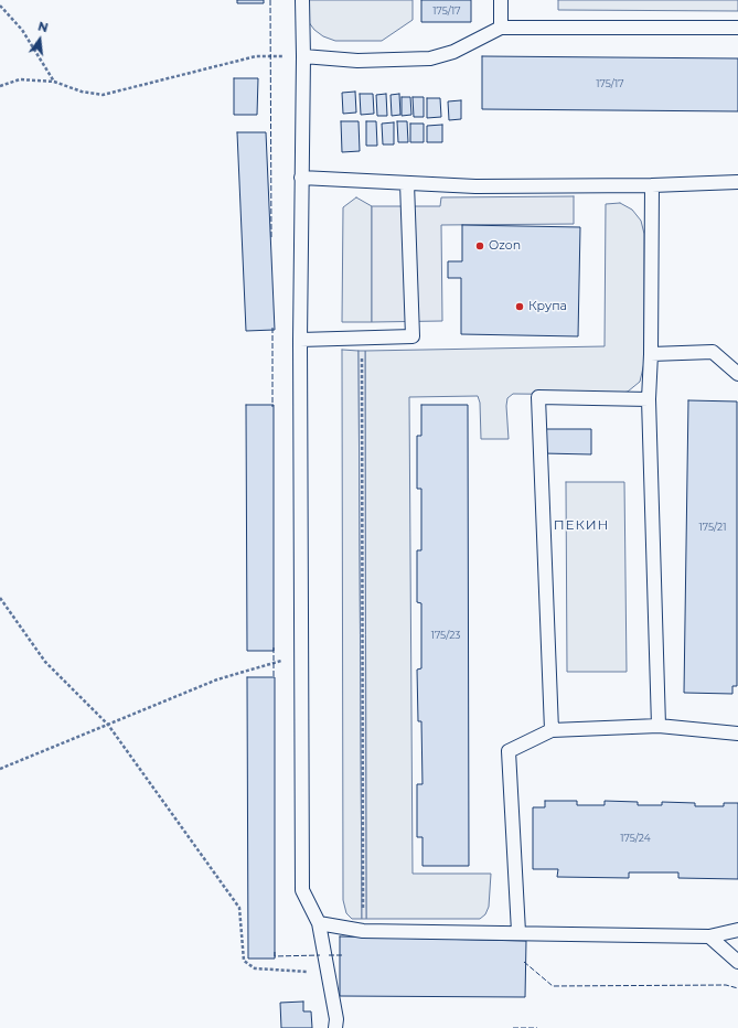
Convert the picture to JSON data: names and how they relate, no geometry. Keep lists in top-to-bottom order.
{
  "districts": ["ПЕКИН"],
  "places": ["Ozon", "Крупа"],
  "house_numbers": [
    "175/17",
    "175/17",
    "175/21",
    "175/23",
    "175/24"
  ],
  "north": "top"
}
